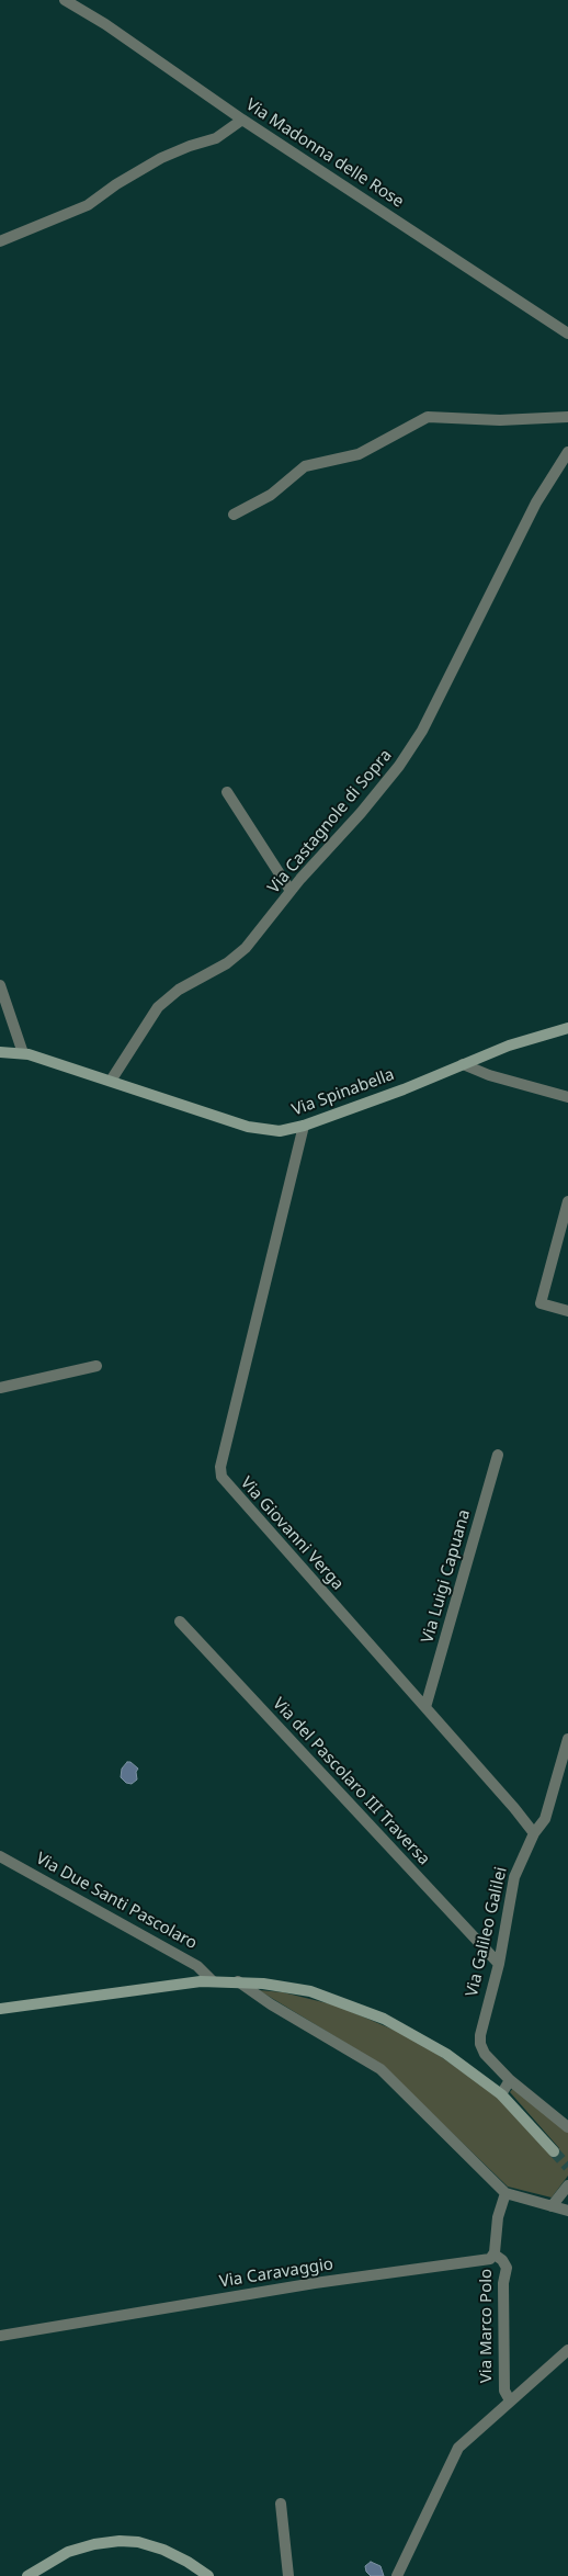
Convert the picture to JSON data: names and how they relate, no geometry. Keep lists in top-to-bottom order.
{
  "streets": {
    "main road": ["Via Spinabella"],
    "street": [
      "Via Madonna delle Rose",
      "Via Castagnole di Sopra",
      "Via Giovanni Verga",
      "Via Luigi Capuana",
      "Via del Pascolaro III Traversa",
      "Via Due Santi Pascolaro",
      "Via Galileo Galilei",
      "Via Caravaggio",
      "Via Marco Polo"
    ]
  },
  "crossings": [
    ["Via Castagnole di Sopra", "Via Spinabella"],
    ["Via Spinabella", "Via Giovanni Verga"],
    ["Via Giovanni Verga", "Via Luigi Capuana"],
    ["Via Giovanni Verga", "Via Galileo Galilei"],
    ["Via del Pascolaro III Traversa", "Via Galileo Galilei"],
    ["Via Caravaggio", "Via Marco Polo"]
  ]
}
